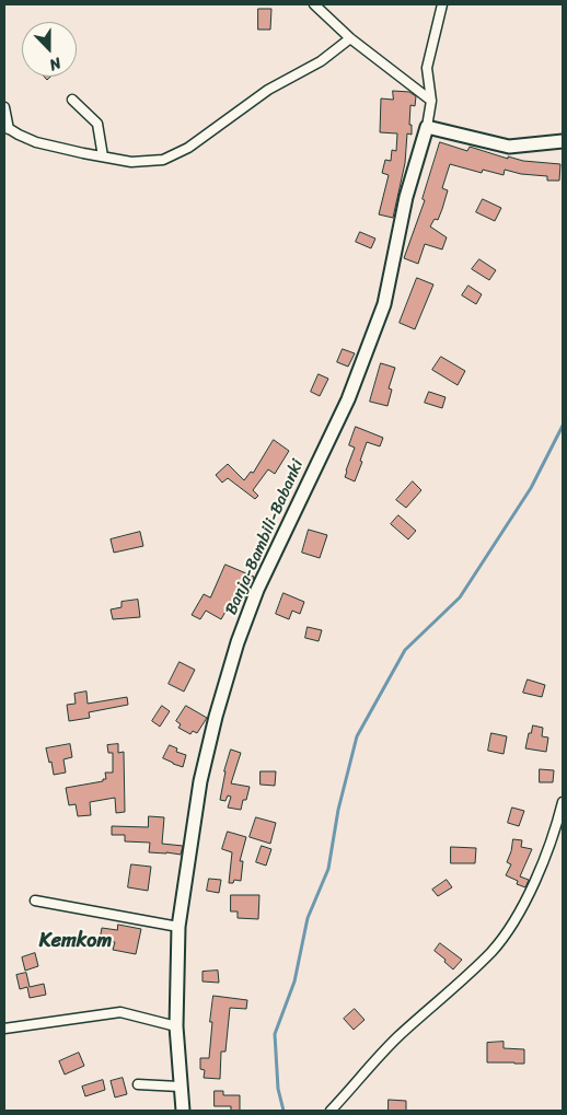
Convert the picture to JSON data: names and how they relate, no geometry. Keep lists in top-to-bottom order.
{
  "streets": {
    "street": ["Banja-Bambili-Babanki"]
  },
  "districts": ["Kemkom"],
  "north": "bottom"
}
